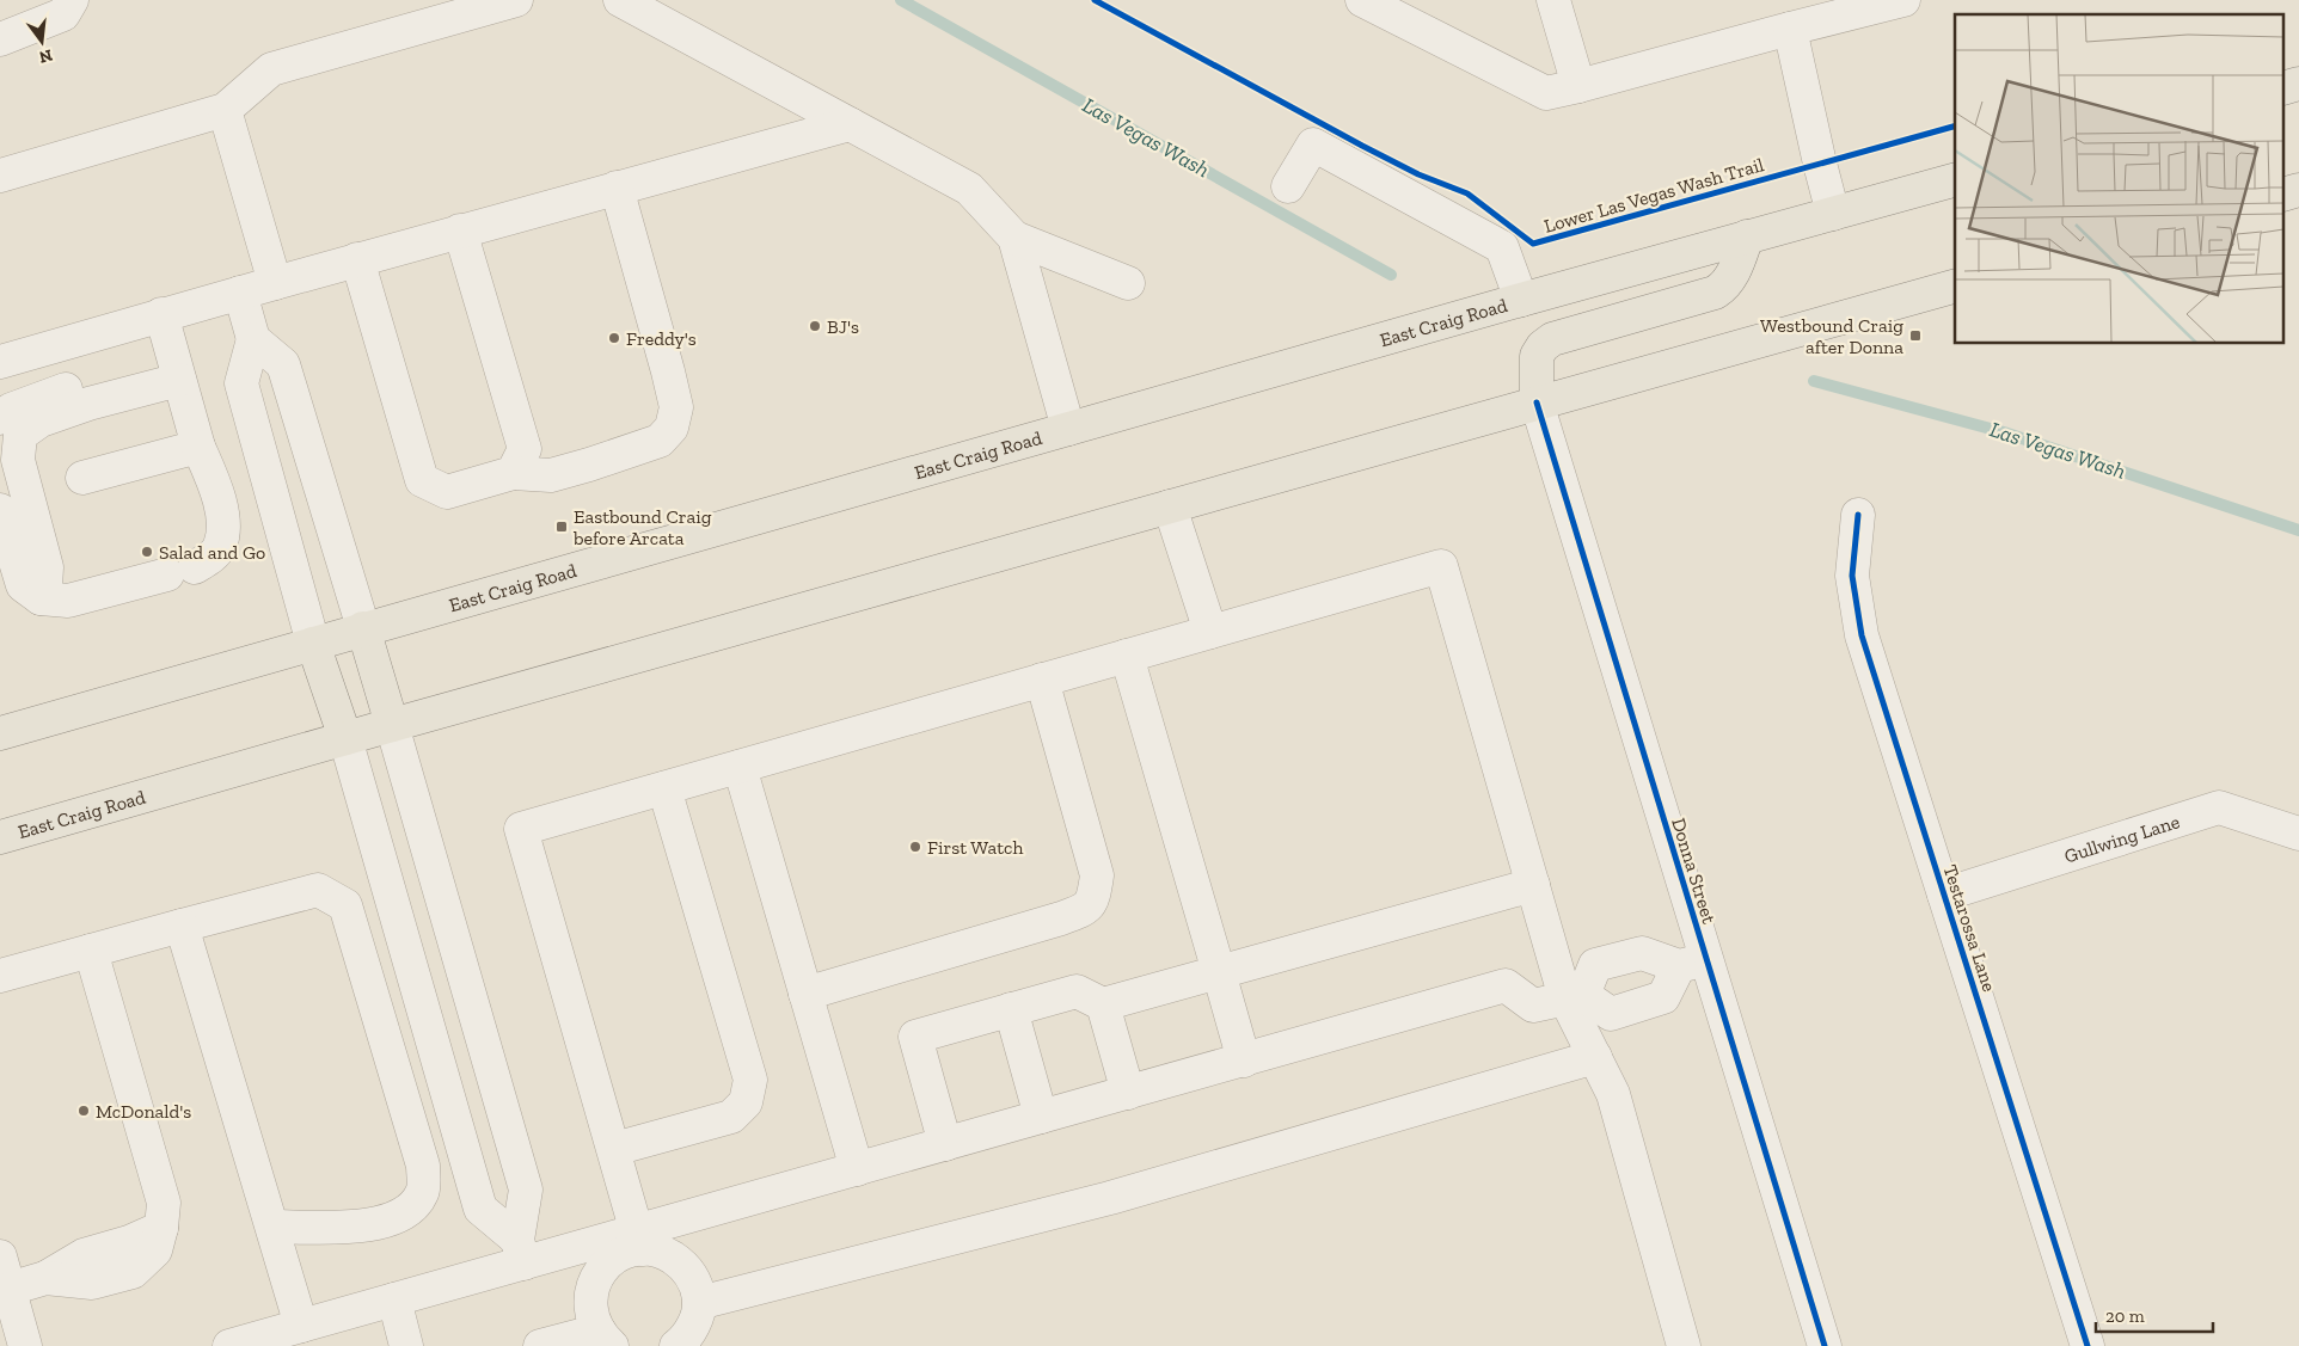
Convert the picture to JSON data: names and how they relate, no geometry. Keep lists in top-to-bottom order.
{
  "streets": {
    "main road": ["East Craig Road"],
    "street": ["Gullwing Lane", "Donna Street", "Testarossa Lane"],
    "cycle path": ["Lower Las Vegas Wash Trail"]
  },
  "crossings": [
    ["East Craig Road", "Donna Street"],
    ["Gullwing Lane", "Testarossa Lane"]
  ],
  "water": ["Las Vegas Wash"],
  "places": {
    "other": [
      "BJ's",
      "Freddy's",
      "Salad and Go",
      "First Watch",
      "McDonald's"
    ],
    "transit": ["Westbound Craig after Donna", "Eastbound Craig before Arcata"]
  },
  "scale_bar": "20 m",
  "north": "bottom"
}
